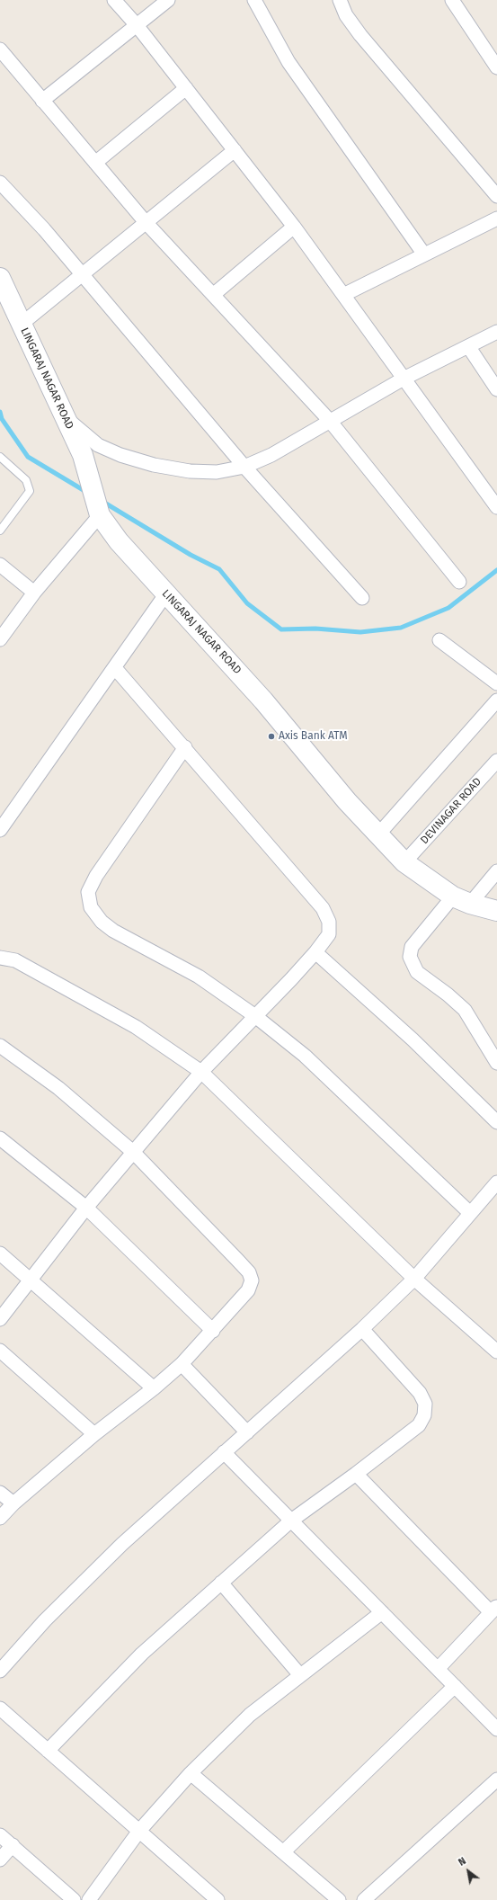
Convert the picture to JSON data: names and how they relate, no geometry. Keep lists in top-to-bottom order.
{
  "streets": {
    "street": ["LINGARAJ NAGAR ROAD", "DEVINAGAR ROAD"]
  },
  "crossings": [
    ["LINGARAJ NAGAR ROAD", "DEVINAGAR ROAD"]
  ],
  "places": ["Axis Bank ATM"],
  "north": "top left"
}
